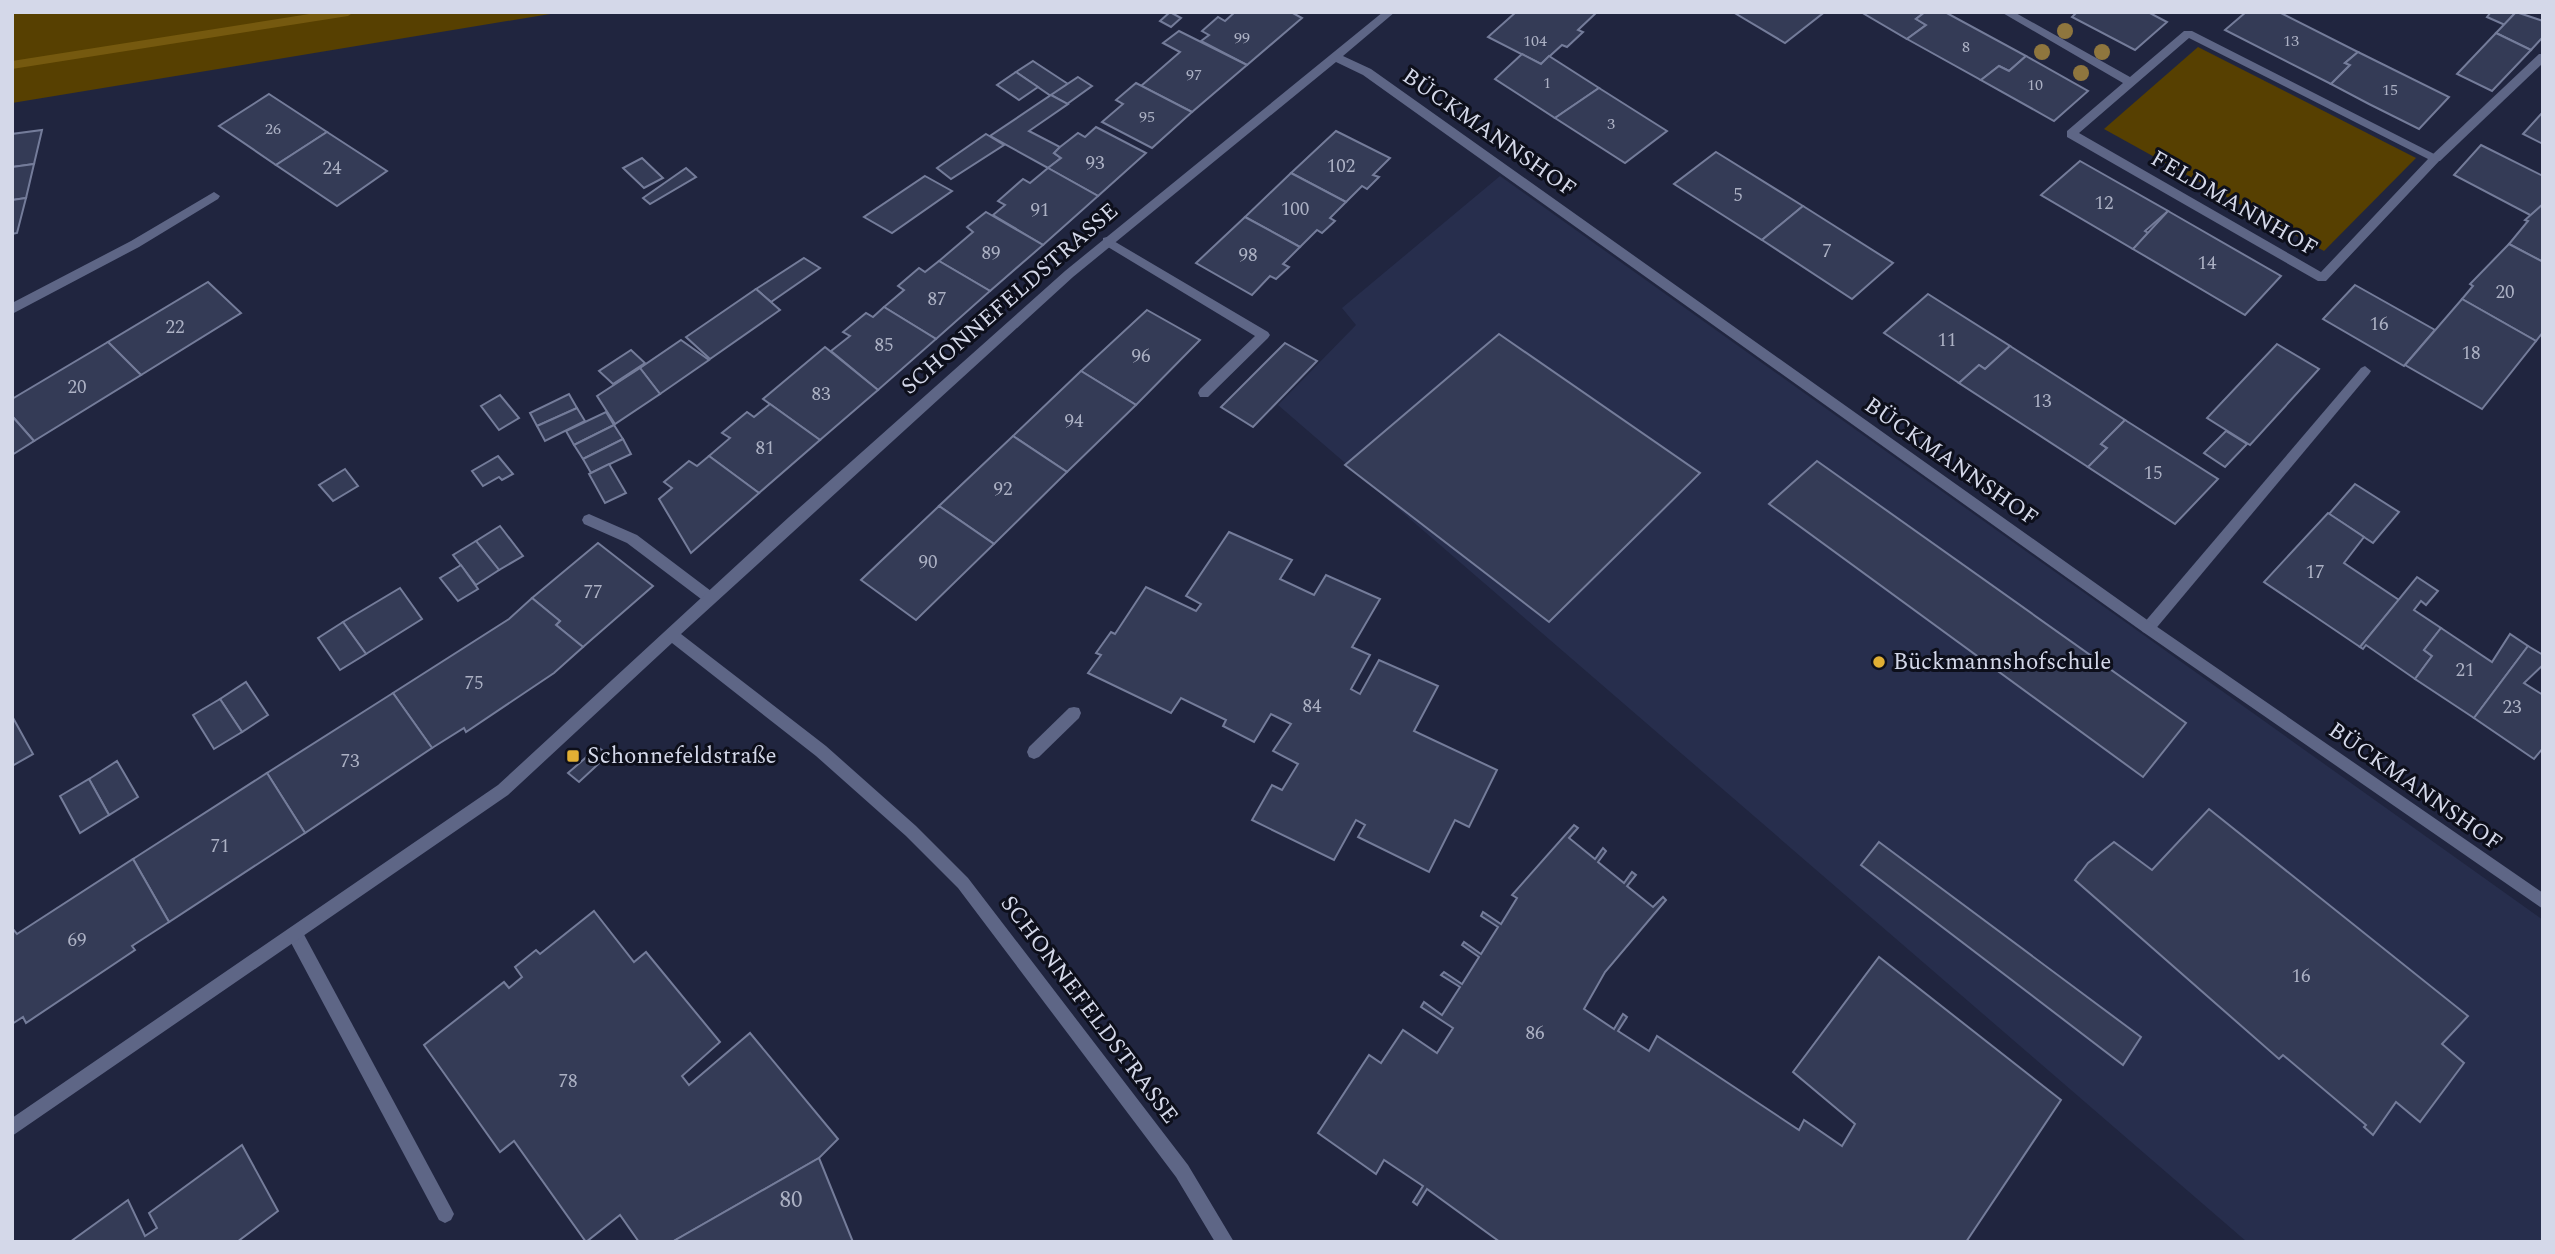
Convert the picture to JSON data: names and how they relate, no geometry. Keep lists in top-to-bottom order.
{
  "streets": {
    "street": ["BÜCKMANNSHOF", "FELDMANNHOF", "SCHONNEFELDSTRASSE"]
  },
  "crossings": [
    ["BÜCKMANNSHOF", "SCHONNEFELDSTRASSE"]
  ],
  "places": {
    "other": ["Bückmannshofschule"],
    "transit": ["Schonnefeldstraße"]
  },
  "house_numbers": [
    "99",
    "104",
    "13",
    "8",
    "97",
    "1",
    "10",
    "15",
    "95",
    "3",
    "26",
    "93",
    "102",
    "24",
    "5",
    "12",
    "100",
    "91",
    "7",
    "89",
    "98",
    "14",
    "20",
    "87",
    "16",
    "22",
    "11",
    "85",
    "18",
    "96",
    "20",
    "83",
    "13",
    "94",
    "81",
    "15",
    "92",
    "90",
    "17",
    "77",
    "21",
    "75",
    "84",
    "23",
    "73",
    "71",
    "69",
    "16",
    "86",
    "78",
    "80"
  ]
}
